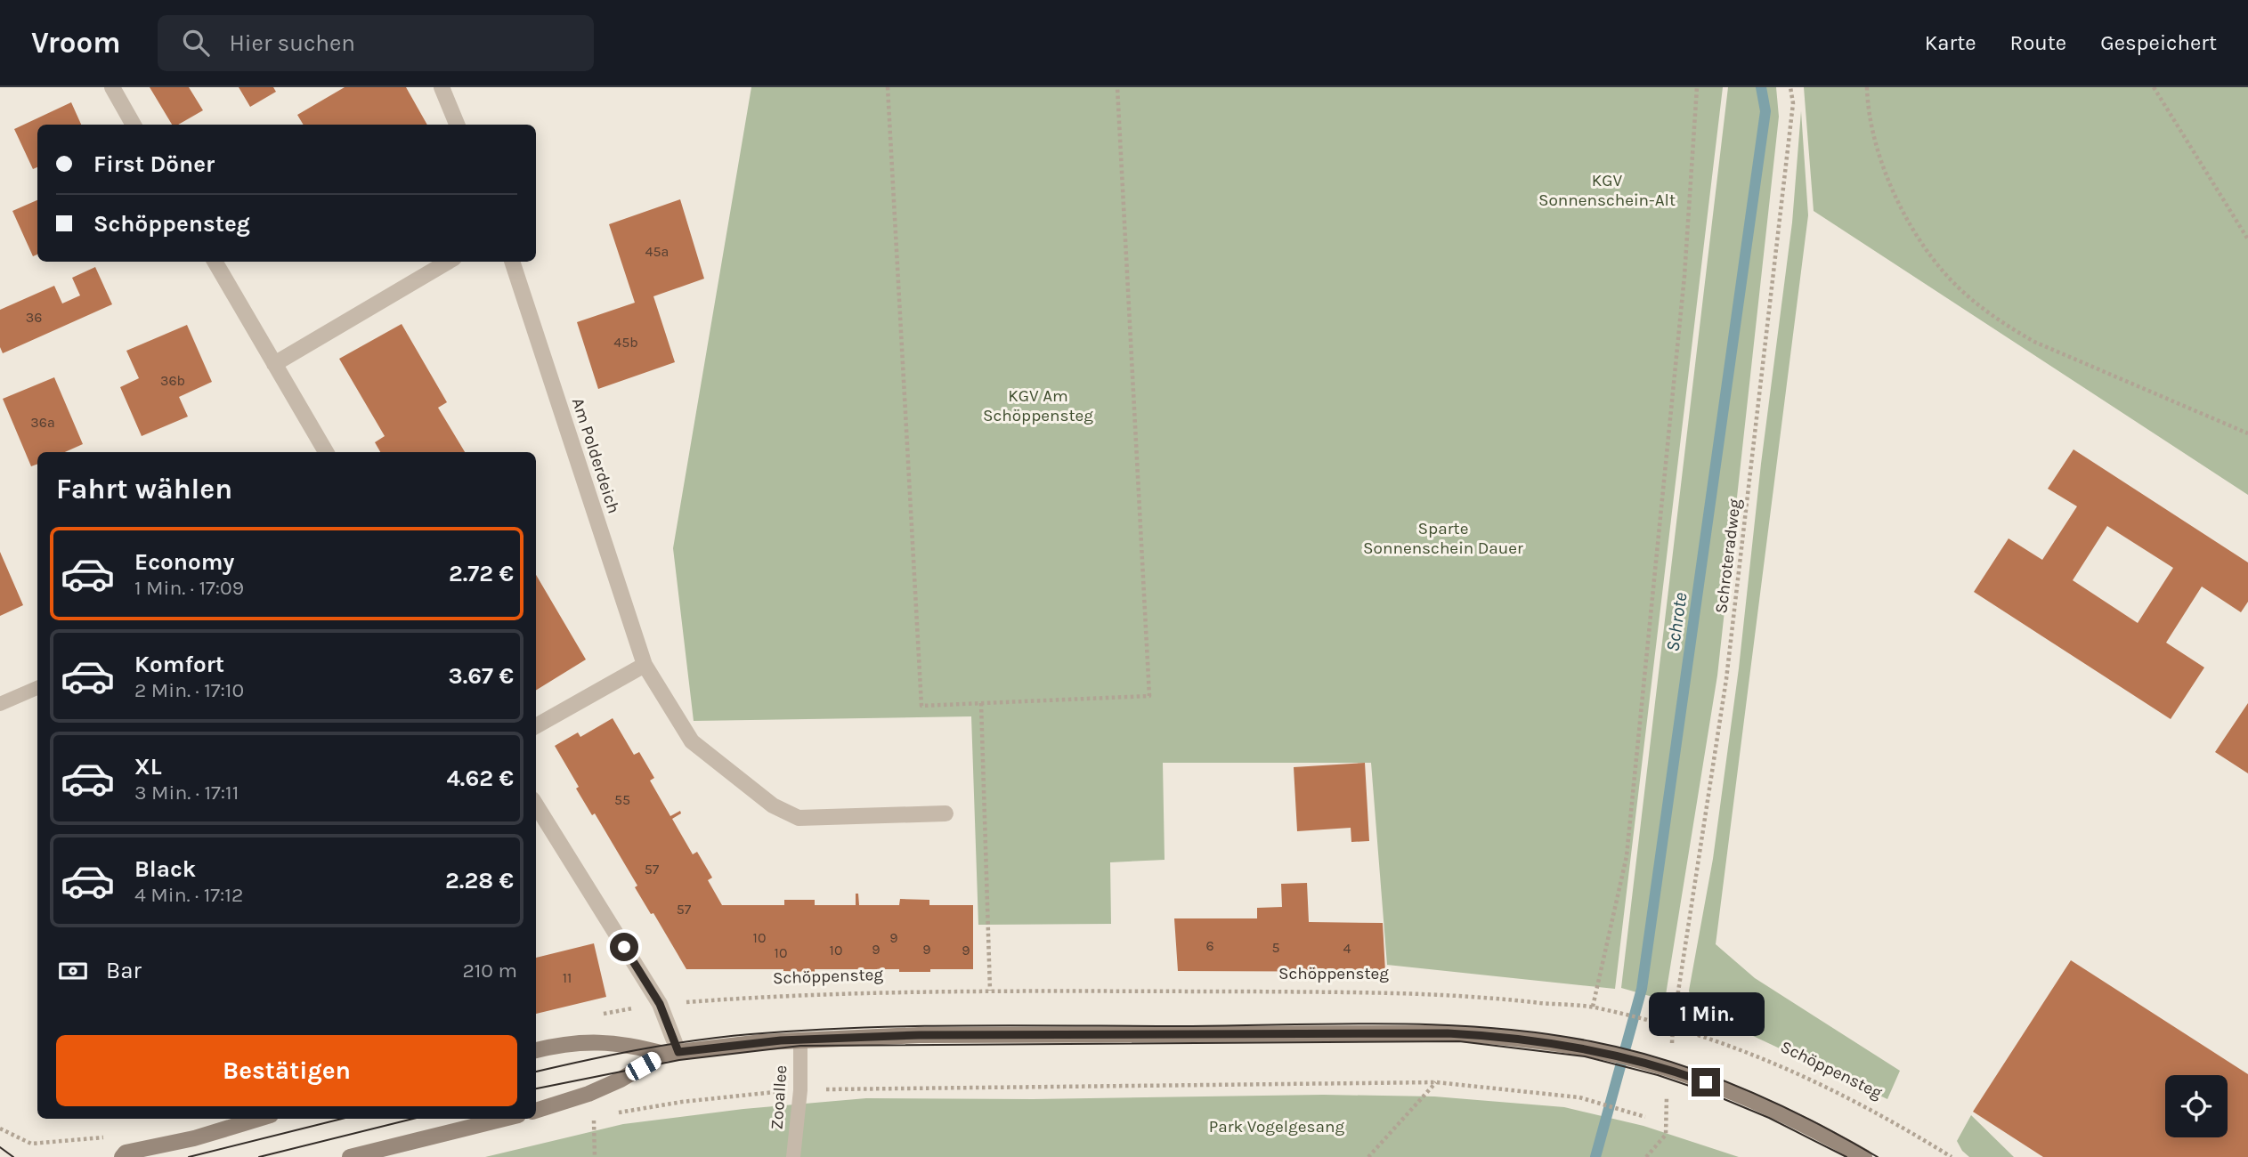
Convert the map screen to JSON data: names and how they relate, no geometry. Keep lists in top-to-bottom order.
{
  "streets": {
    "street": ["Am Polderdeich"],
    "lane": ["Zooallee"],
    "path": ["Schroteradweg", "Schöppensteg"]
  },
  "crossings": [
    ["Schroteradweg", "Schöppensteg"]
  ],
  "water": ["Schrote"],
  "parks": [
    "KGV Sonnenschein-Alt",
    "KGV Am Schöppensteg",
    "Sparte Sonnenschein Dauer",
    "Park Vogelgesang"
  ],
  "house_numbers": [
    "45a",
    "36",
    "45b",
    "36b",
    "36a",
    "55",
    "57",
    "57",
    "10",
    "9",
    "6",
    "5",
    "4",
    "9",
    "9",
    "10",
    "9",
    "10",
    "11"
  ],
  "page": {
    "header": "Vroom",
    "search": "Hier suchen",
    "nav": ["Karte", "Route", "Gespeichert"],
    "banner": ["First Döner", "Schöppensteg"],
    "heading": "Fahrt wählen",
    "list": [
      {
        "name": "Economy",
        "note": "1 Min. · 17:09",
        "value": "2.72 €"
      },
      {
        "name": "Komfort",
        "note": "2 Min. · 17:10",
        "value": "3.67 €"
      },
      {
        "name": "XL",
        "note": "3 Min. · 17:11",
        "value": "4.62 €"
      },
      {
        "name": "Black",
        "note": "4 Min. · 17:12",
        "value": "2.28 €"
      }
    ],
    "pay": ["Bar", "210 m"],
    "bubble": "1 Min.",
    "buttons": "Bestätigen"
  }
}
